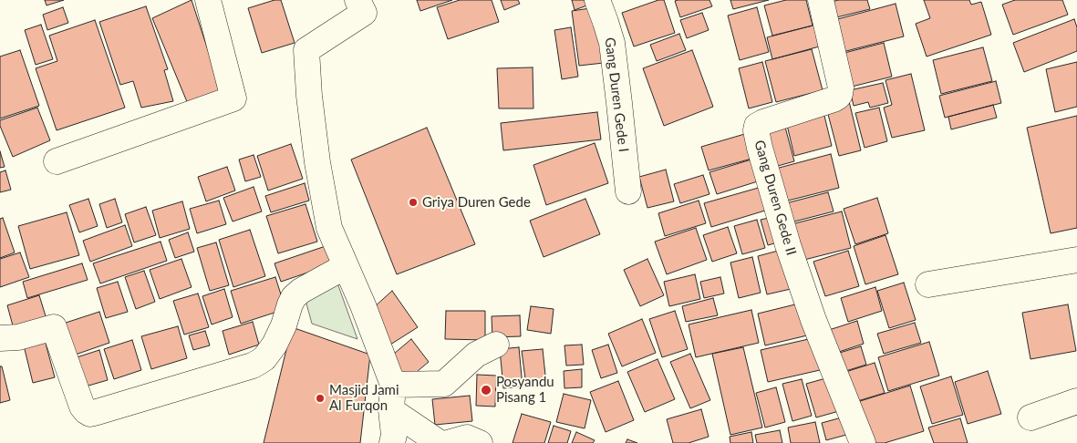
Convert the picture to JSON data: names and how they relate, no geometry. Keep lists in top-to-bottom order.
{
  "streets": {
    "street": ["Gang Duren Gede I", "Gang Duren Gede II"]
  },
  "places": ["Griya Duren Gede", "Posyandu Pisang 1", "Masjid Jami Al Furqon"]
}
